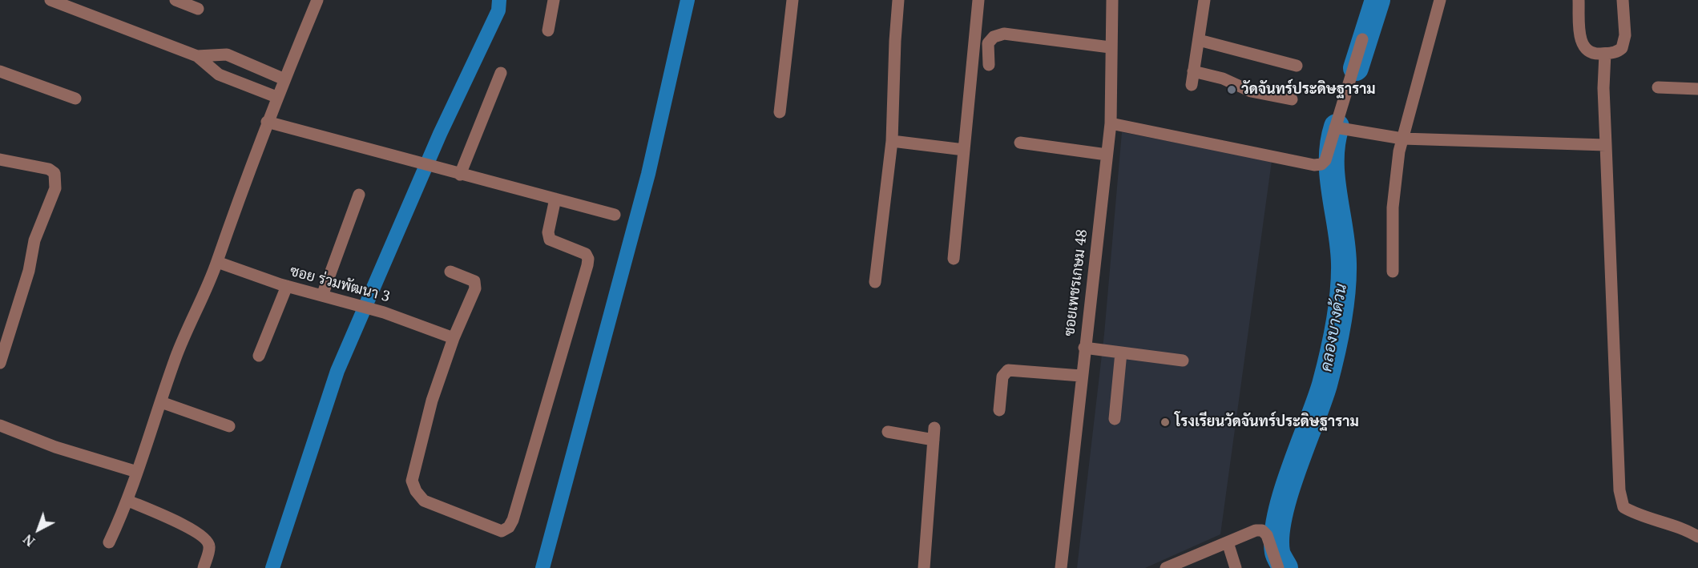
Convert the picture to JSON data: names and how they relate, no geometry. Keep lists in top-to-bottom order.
{
  "streets": {
    "street": ["ซอยเพชรเกษม 48", "ซอย ร่วมพัฒนา 3"]
  },
  "water": ["คลองบางด้วน"],
  "places": ["วัดจันทร์ประดิษฐาราม", "โรงเรียนวัดจันทร์ประดิษฐาราม"],
  "north": "bottom left"
}
